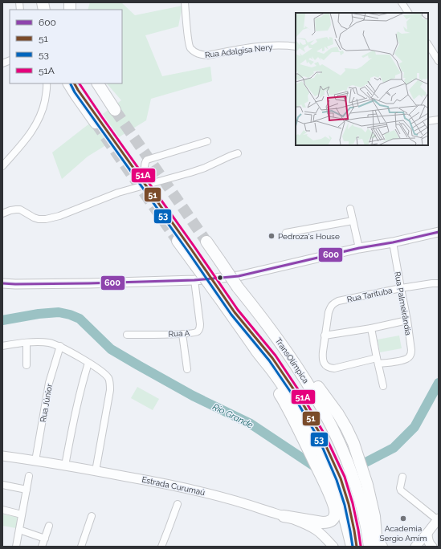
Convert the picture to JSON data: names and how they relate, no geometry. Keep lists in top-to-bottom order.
{
  "streets": {
    "highway": ["TransOlímpica"],
    "street": [
      "Rua Adalgisa Nery",
      "Rua Tarituba",
      "Rua Palmeirândia",
      "Rua A",
      "Rua Júnior",
      "Estrada Curumaú"
    ]
  },
  "crossings": [
    ["Rua Tarituba", "Rua Palmeirândia"],
    ["Rua Júnior", "Estrada Curumaú"]
  ],
  "water": ["Rio Grande"],
  "places": ["Pedroza's House", "Academia Sergio Amim"],
  "lines": [
    "transit line 51",
    "transit line 51A",
    "transit line 53",
    "transit line 600"
  ],
  "legend": [
    "600",
    "51",
    "53",
    "51A"
  ]
}
